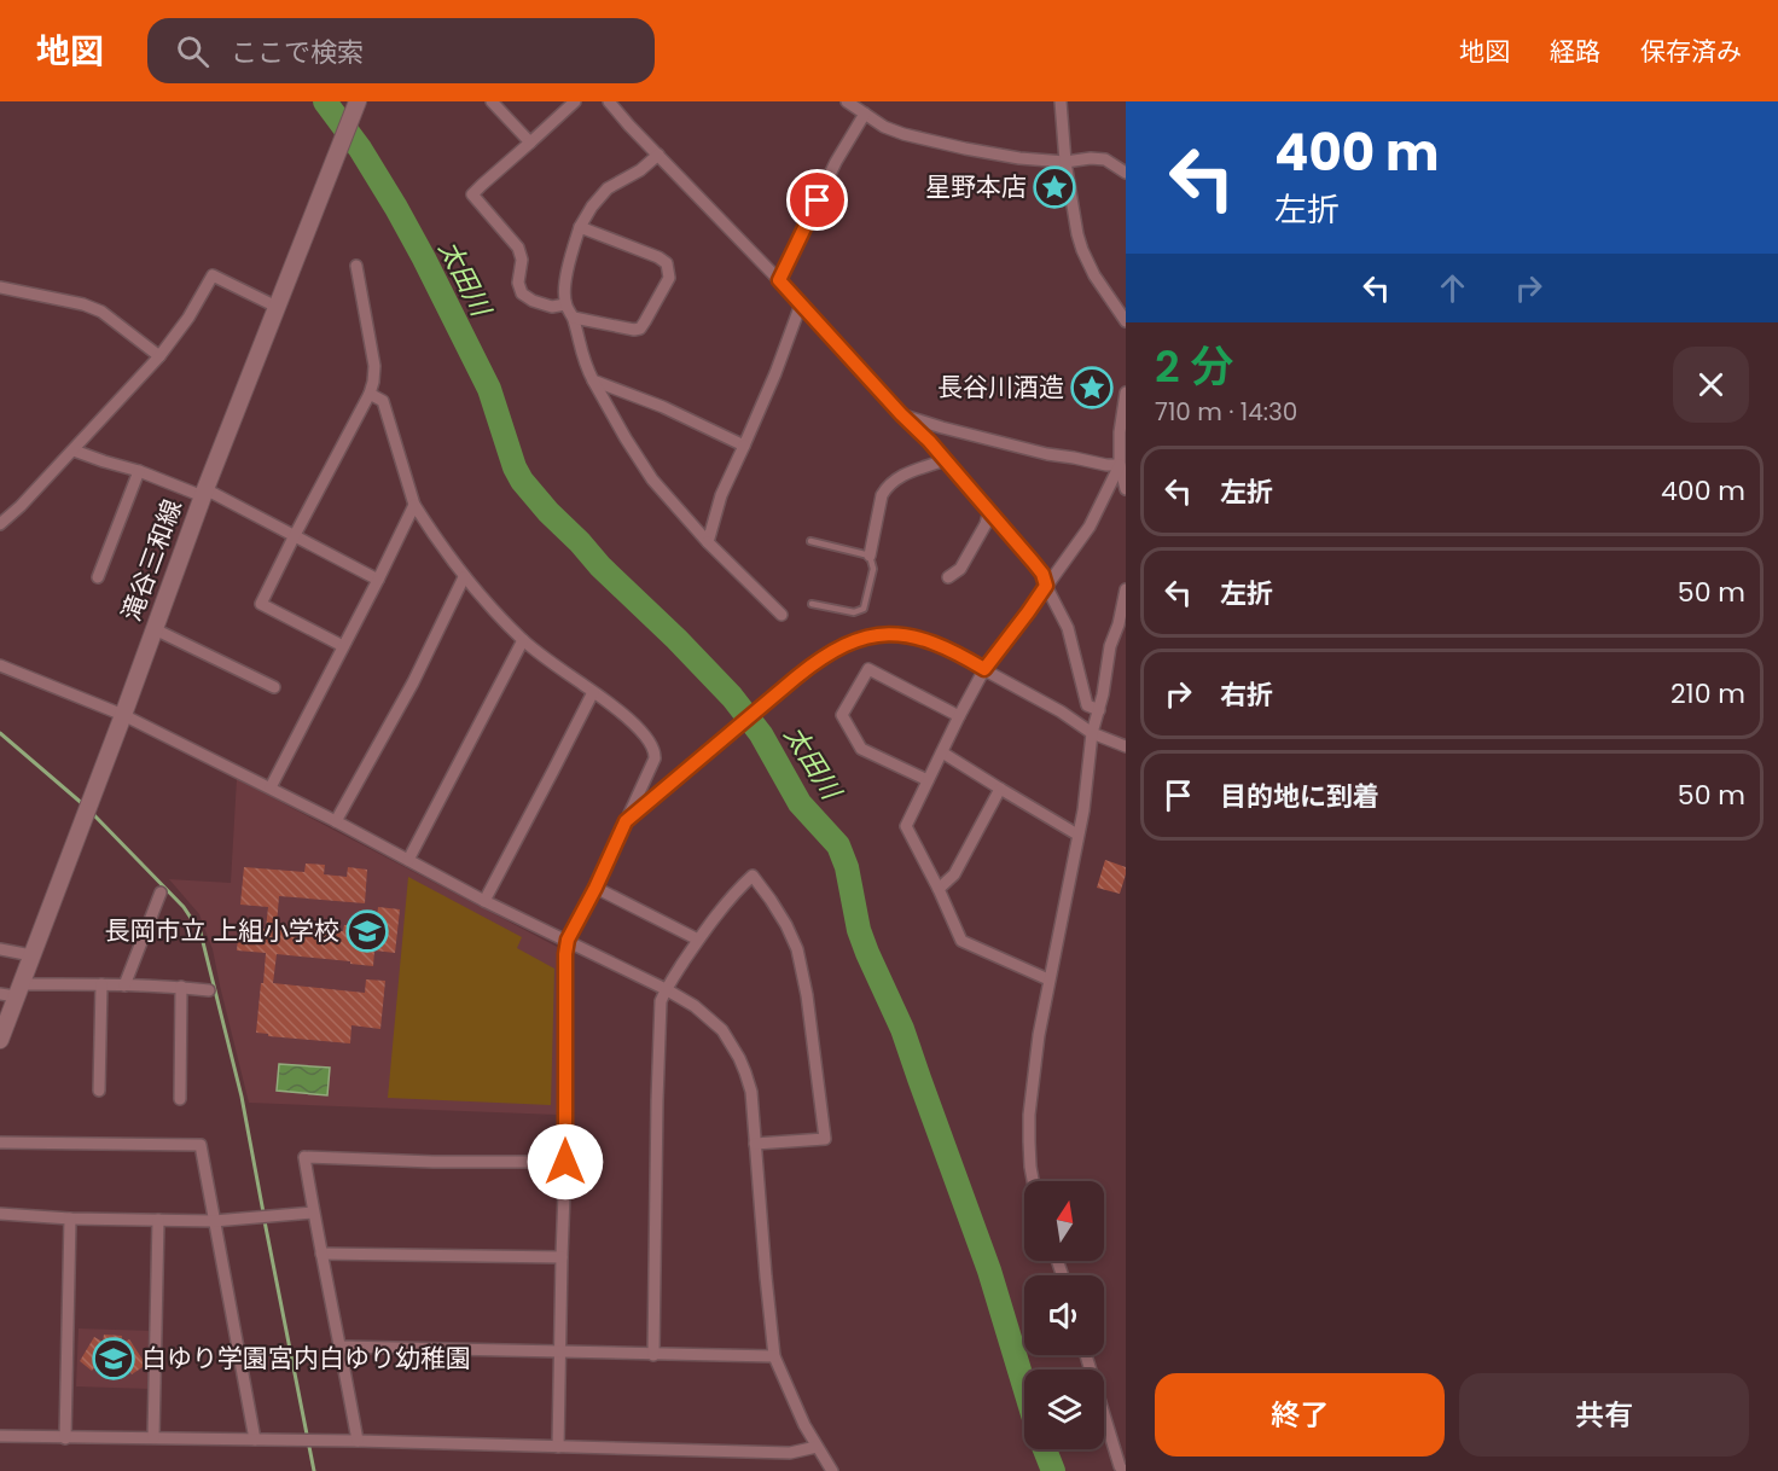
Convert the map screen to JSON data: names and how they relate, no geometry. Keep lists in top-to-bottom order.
{
  "streets": {
    "main road": ["滝谷三和線"]
  },
  "water": ["太田川"],
  "places": {
    "place": ["星野本店", "長谷川酒造"],
    "school or university": ["長岡市立 上組小学校", "白ゆり学園宮内白ゆり幼稚園"]
  },
  "north": "top",
  "page": {
    "header": "地図",
    "search": "ここで検索",
    "nav": ["地図", "経路", "保存済み"],
    "turn": ["400 m", "左折"],
    "heading": ["2 分", "710 m · 14:30"],
    "list": [
      {
        "name": "左折",
        "value": "400 m"
      },
      {
        "name": "左折",
        "value": "50 m"
      },
      {
        "name": "右折",
        "value": "210 m"
      },
      {
        "name": "目的地に到着",
        "value": "50 m"
      }
    ],
    "buttons": ["終了", "共有"]
  }
}
